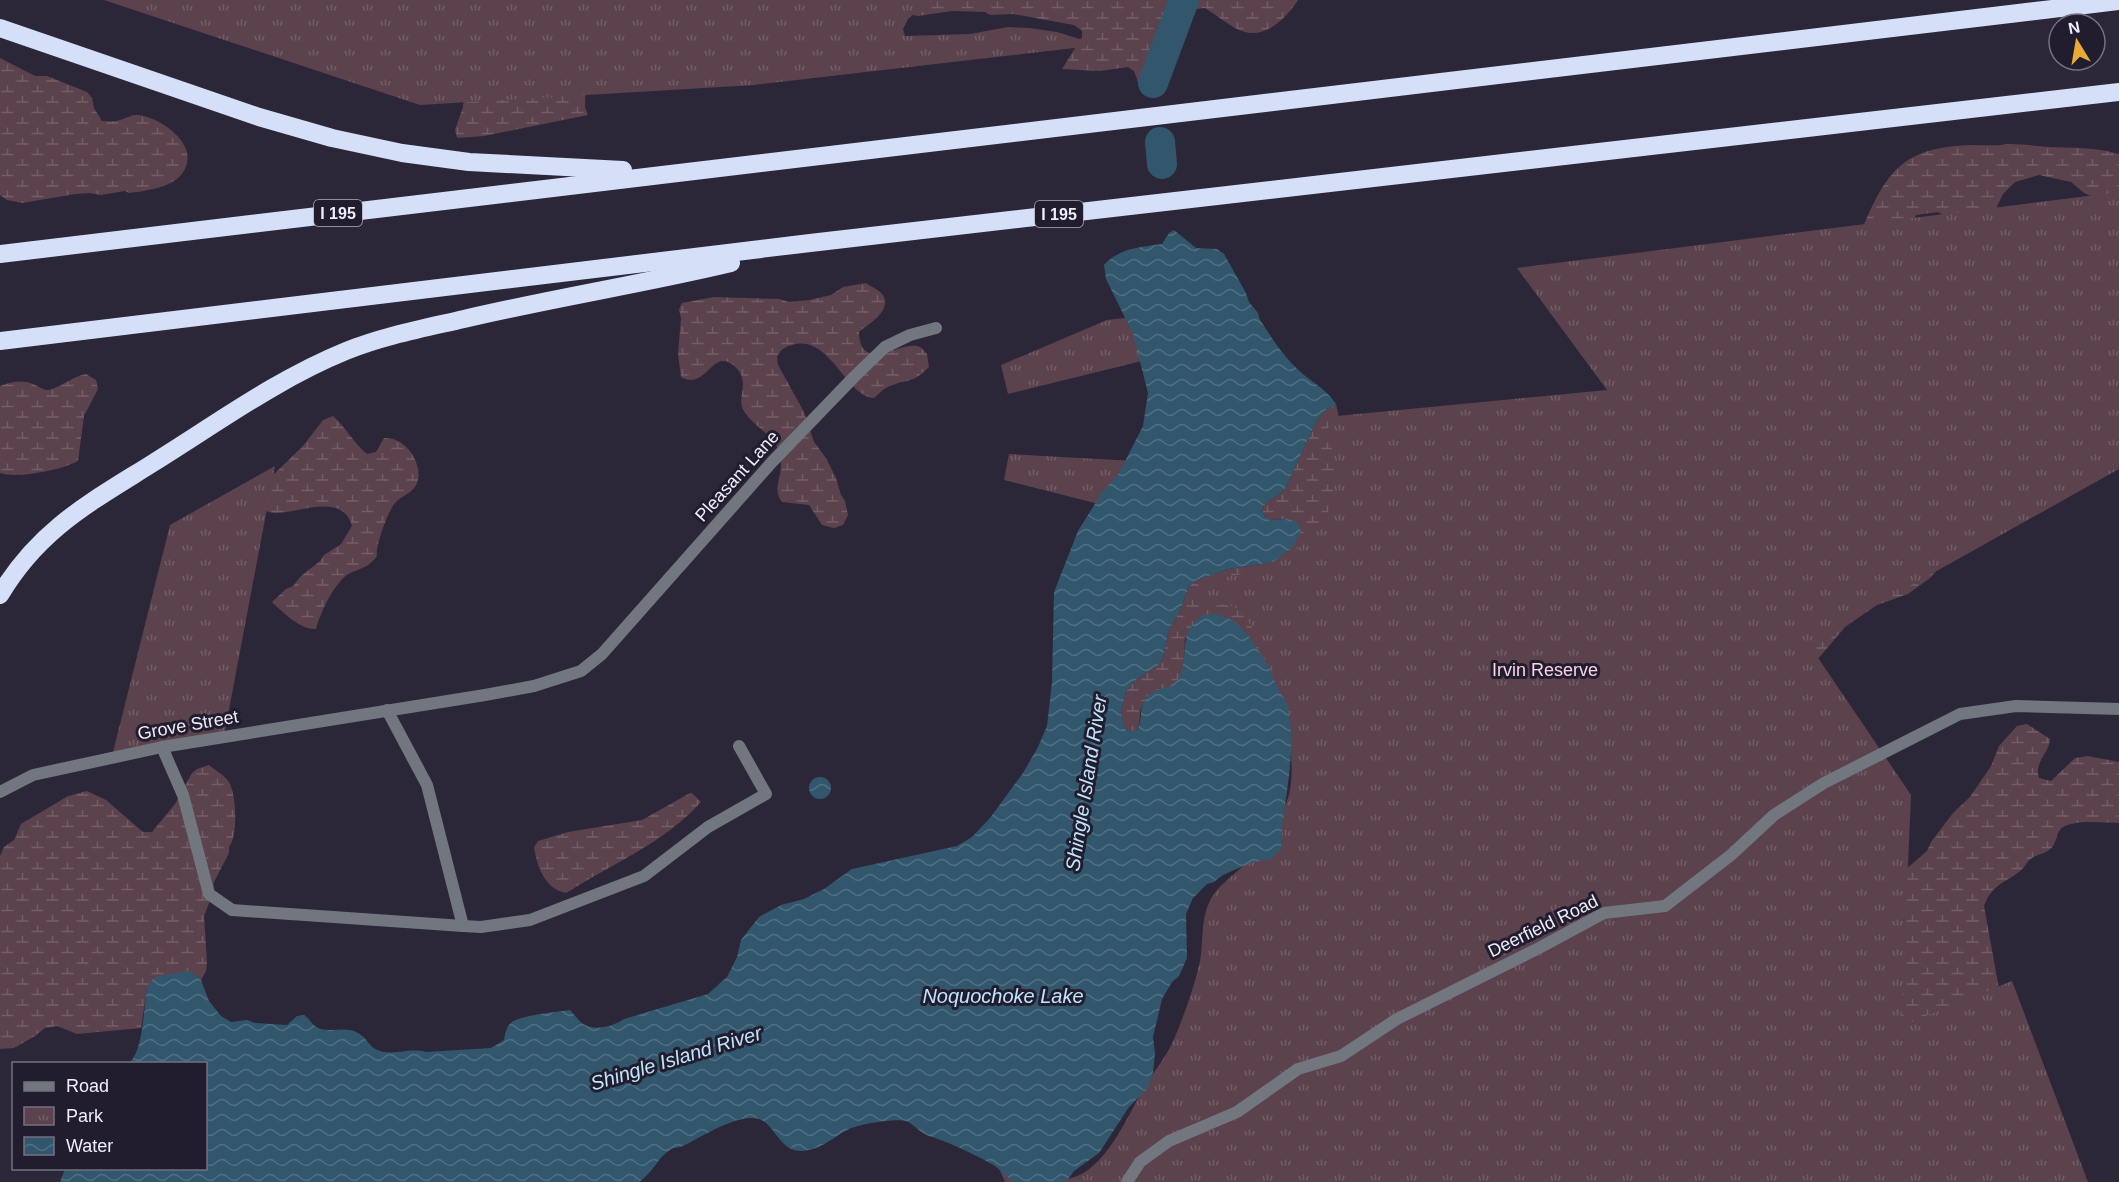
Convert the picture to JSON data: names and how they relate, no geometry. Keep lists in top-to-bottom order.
{
  "streets": {
    "highway": ["I 195"],
    "street": ["Pleasant Lane", "Grove Street", "Deerfield Road"]
  },
  "crossings": [
    ["Pleasant Lane", "Grove Street"]
  ],
  "water": ["Shingle Island River", "Noquochoke Lake"],
  "parks": ["Irvin Reserve"],
  "legend": ["Road", "Park", "Water"],
  "north": "top"
}
